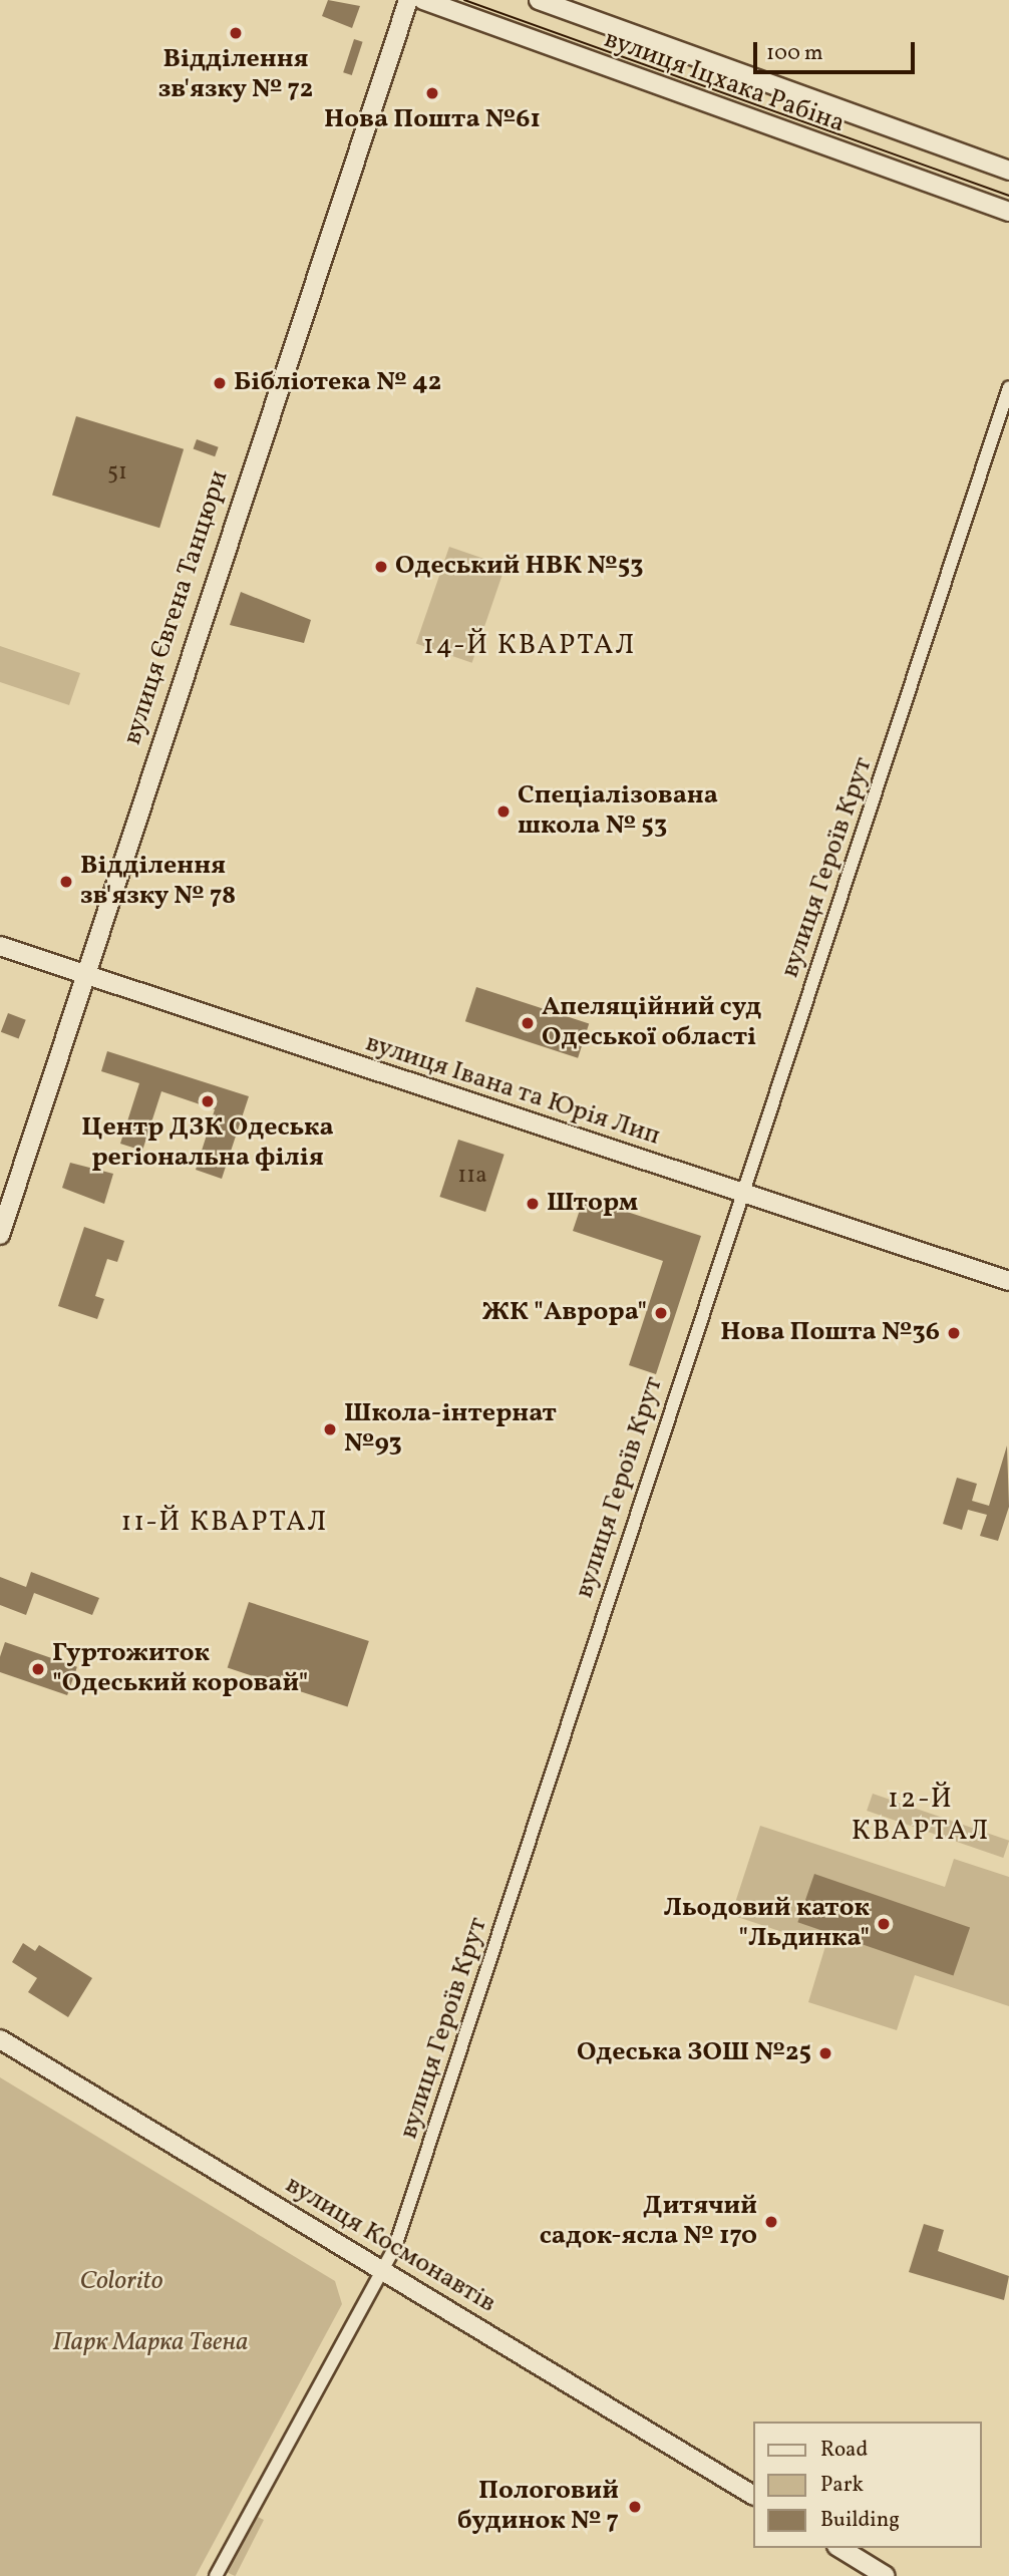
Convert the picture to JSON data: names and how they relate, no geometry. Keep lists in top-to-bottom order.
{
  "streets": {
    "street": [
      "вулиця Іцхака Рабіна",
      "вулиця Євгена Танцюри",
      "вулиця Героїв Крут",
      "вулиця Івана та Юрія Лип",
      "вулиця Космонавтів"
    ]
  },
  "crossings": [
    ["вулиця Євгена Танцюри", "вулиця Івана та Юрія Лип"],
    ["вулиця Героїв Крут", "вулиця Івана та Юрія Лип"],
    ["вулиця Героїв Крут", "вулиця Космонавтів"]
  ],
  "districts": ["14-Й КВАРТАЛ", "11-Й КВАРТАЛ", "12-Й КВАРТАЛ"],
  "parks": ["Colorito", "Парк Марка Твена"],
  "places": [
    "Відділення зв'язку № 72",
    "Нова Пошта №61",
    "Бібліотека № 42",
    "Одеський НВК №53",
    "Спеціалізована школа № 53",
    "Відділення зв'язку № 78",
    "Апеляційний суд Одеської області",
    "Центр ДЗК Одеська регіональна філія",
    "Шторм",
    "ЖК \"Аврора\"",
    "Нова Пошта №36",
    "Школа-інтернат №93",
    "Гуртожиток \"Одеський коровай\"",
    "Льодовий каток \"Льдинка\"",
    "Одеська ЗОШ №25",
    "Дитячий садок-ясла № 170",
    "Пологовий будинок № 7"
  ],
  "house_numbers": ["51", "11а"],
  "legend": ["Road", "Park", "Building"],
  "scale_bar": "100 m"
}
